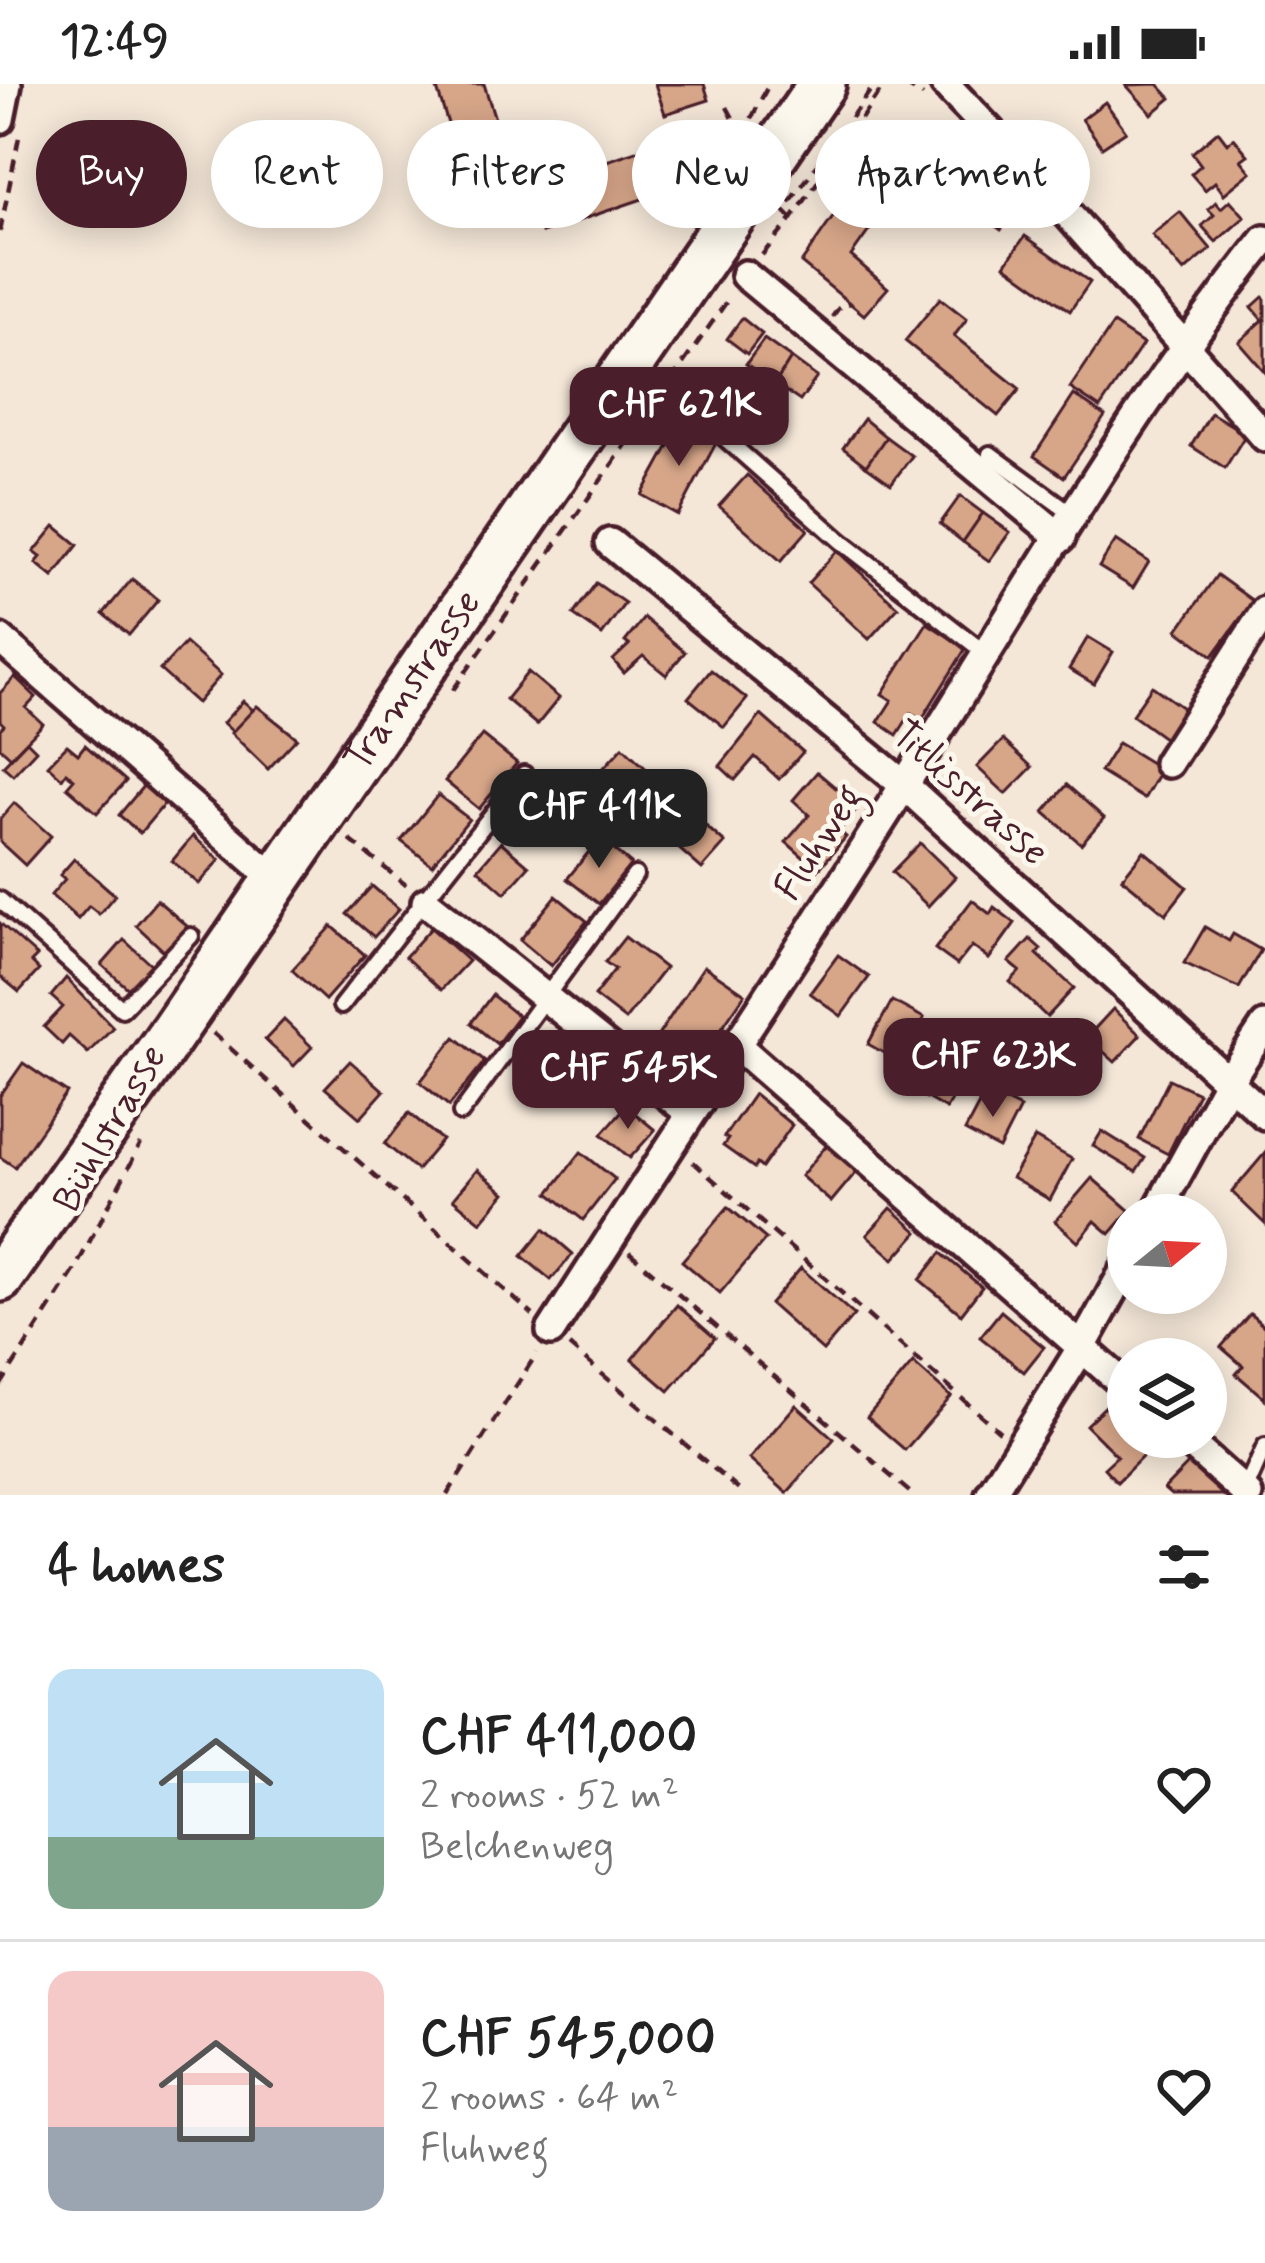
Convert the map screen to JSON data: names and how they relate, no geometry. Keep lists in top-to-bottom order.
{
  "streets": {
    "main road": ["Tramstrasse"],
    "street": ["Titlisstrasse", "Fluhweg"],
    "path": ["Bühlstrasse"]
  },
  "crossings": [
    ["Titlisstrasse", "Fluhweg"]
  ],
  "north": "right",
  "page": {
    "status": "12:49",
    "chip": [
      "Buy",
      "Rent",
      "Filters",
      "New",
      "Apartment"
    ],
    "price": [
      "CHF 621K",
      "CHF 411K",
      "CHF 623K",
      "CHF 545K"
    ],
    "heading": "4 homes",
    "list": [
      {
        "name": "CHF 411,000",
        "note": "2 rooms · 52 m² · Belchenweg"
      },
      {
        "name": "CHF 545,000",
        "note": "2 rooms · 64 m² · Fluhweg"
      }
    ]
  }
}
